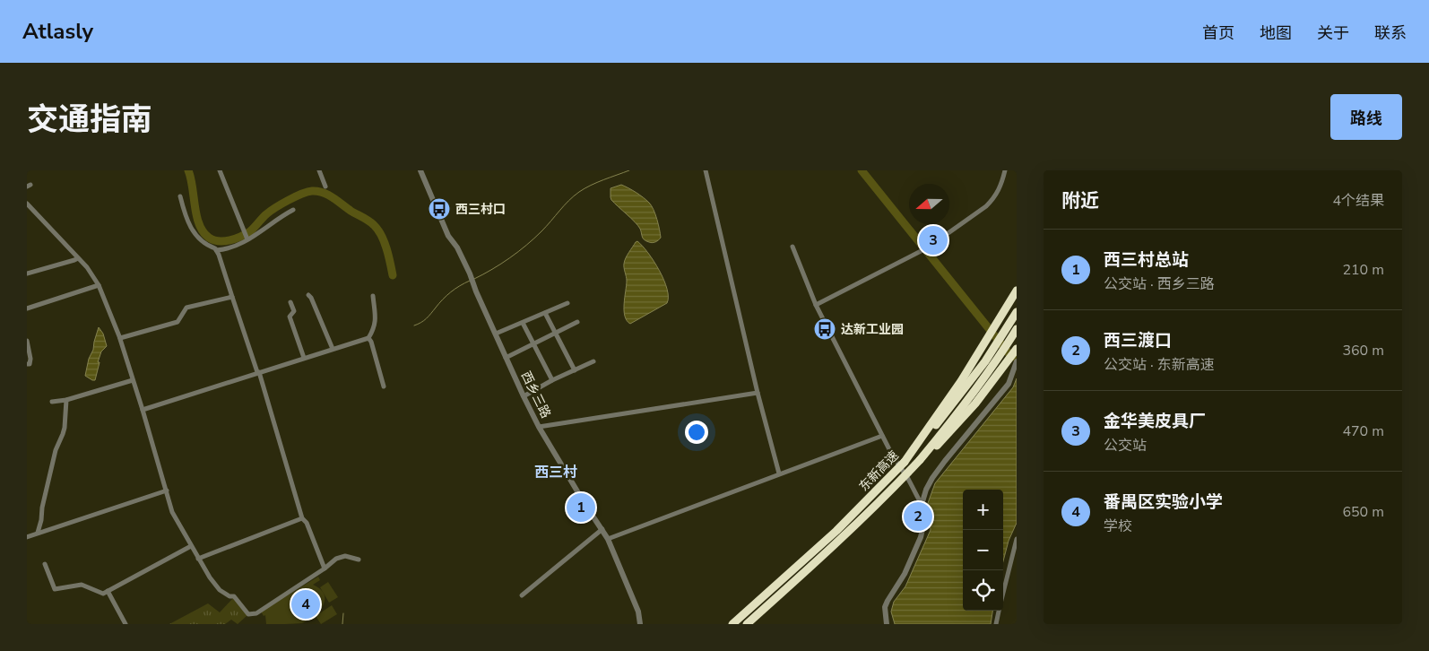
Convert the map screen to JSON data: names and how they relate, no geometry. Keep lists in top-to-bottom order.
{
  "streets": {
    "highway": ["东新高速"],
    "street": ["西乡三路"]
  },
  "districts": ["西三村"],
  "places": {
    "bus stop": ["西三村口", "达新工业园"]
  },
  "north": "left",
  "page": {
    "header": "Atlasly",
    "nav": [
      "首页",
      "地图",
      "关于",
      "联系"
    ],
    "title": "交通指南",
    "buttons": "路线",
    "heading": ["附近", "4个结果"],
    "pins": [
      "3",
      "1",
      "2",
      "4"
    ],
    "list": [
      {
        "mark": "1",
        "name": "西三村总站",
        "note": "公交站 · 西乡三路",
        "value": "210 m"
      },
      {
        "mark": "2",
        "name": "西三渡口",
        "note": "公交站 · 东新高速",
        "value": "360 m"
      },
      {
        "mark": "3",
        "name": "金华美皮具厂",
        "note": "公交站",
        "value": "470 m"
      },
      {
        "mark": "4",
        "name": "番禺区实验小学",
        "note": "学校",
        "value": "650 m"
      }
    ],
    "map_buttons": ["+", "−"]
  }
}
